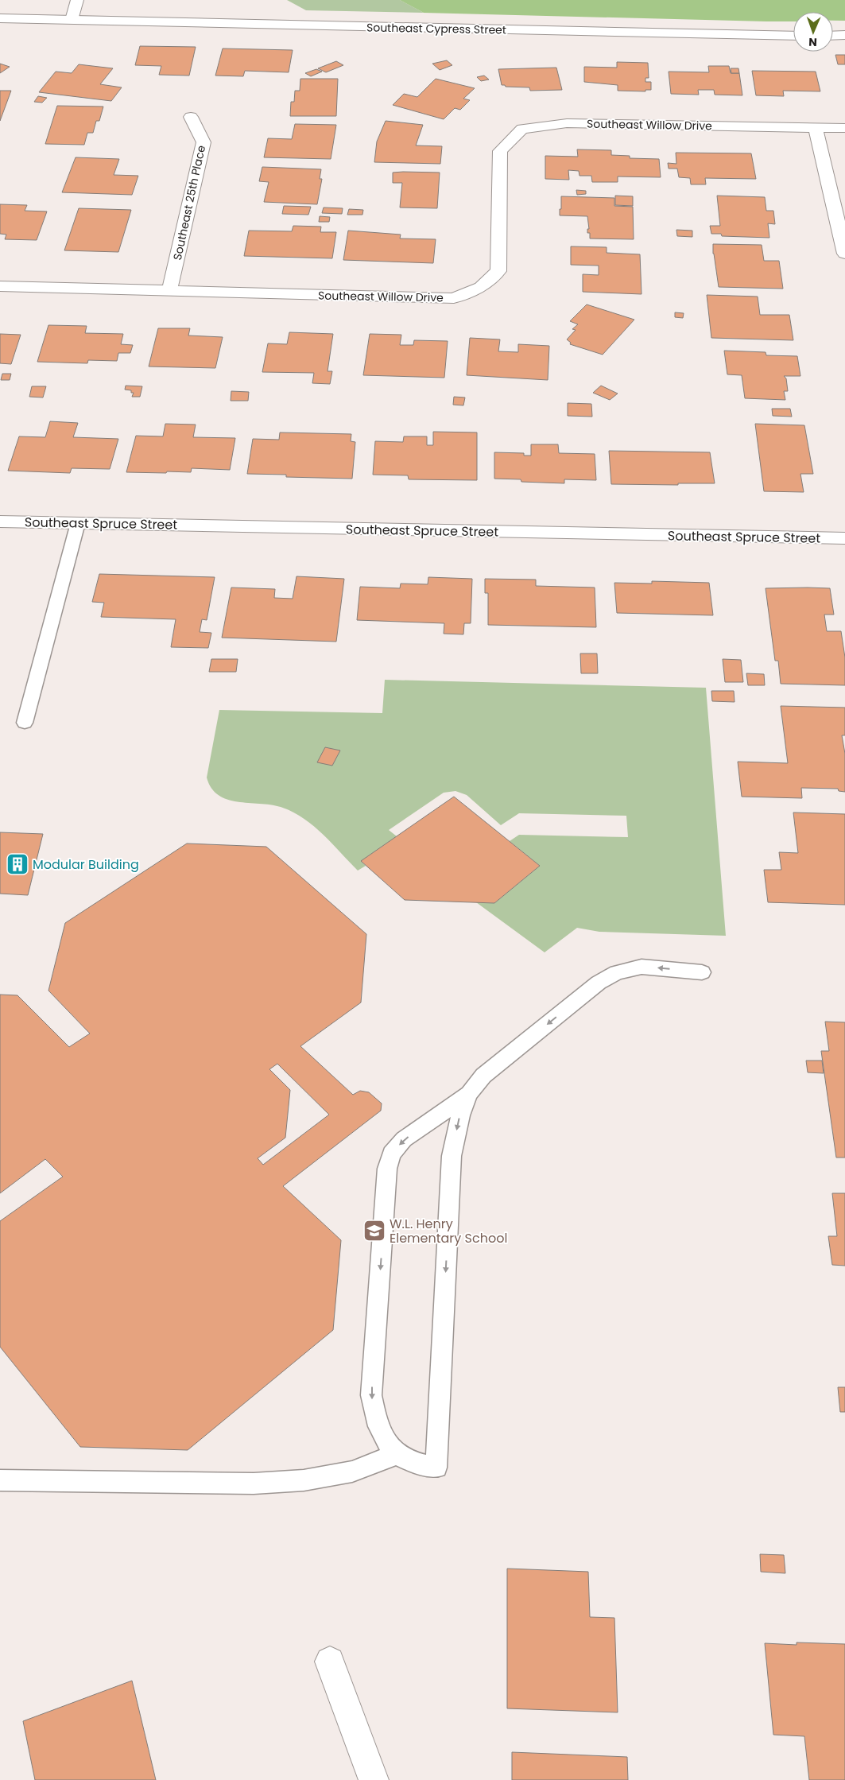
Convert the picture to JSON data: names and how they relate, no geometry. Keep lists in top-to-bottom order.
{
  "streets": {
    "street": [
      "Southeast Cypress Street",
      "Southeast Willow Drive",
      "Southeast 25th Place",
      "Southeast Spruce Street"
    ]
  },
  "crossings": [
    ["Southeast Willow Drive", "Southeast 25th Place"]
  ],
  "places": {
    "building": ["Modular Building"],
    "school or university": ["W.L. Henry Elementary School"]
  },
  "north": "bottom"
}
